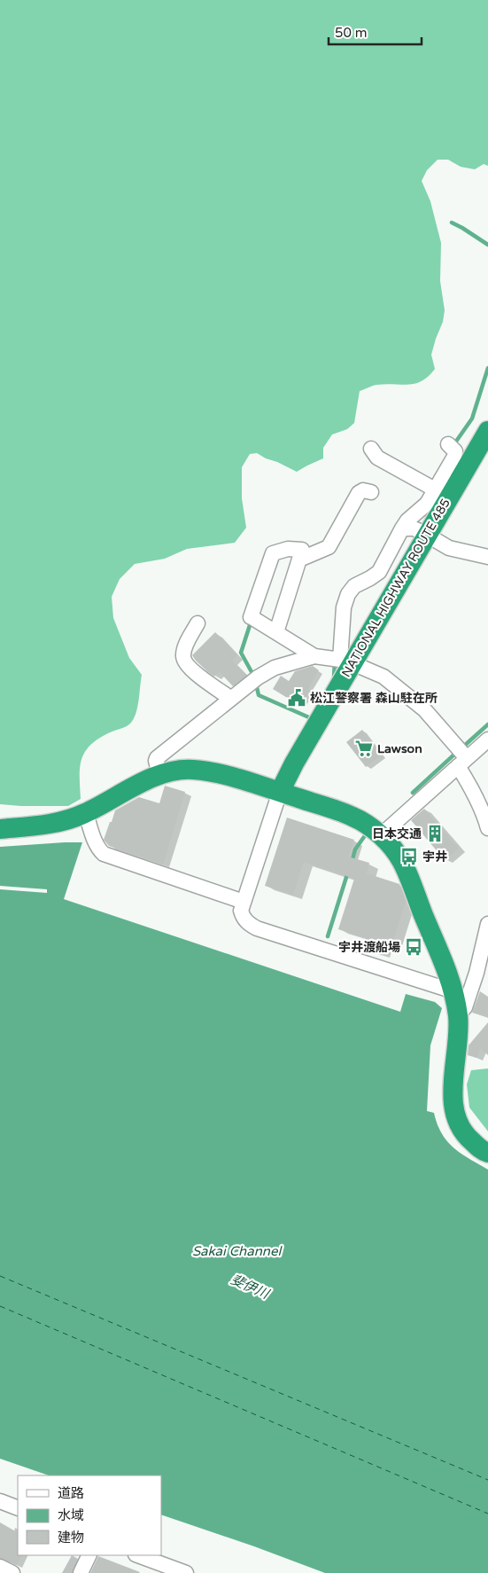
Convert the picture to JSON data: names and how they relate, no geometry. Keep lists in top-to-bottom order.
{
  "streets": {
    "highway": ["NATIONAL HIGHWAY ROUTE 485"]
  },
  "water": ["Sakai Channel", "斐伊川"],
  "places": {
    "public building": ["松江警察署 森山駐在所"],
    "supermarket": ["Lawson"],
    "building": ["日本交通"],
    "bus stop": ["宇井", "宇井渡船場"]
  },
  "legend": ["道路", "水域", "建物"],
  "scale_bar": "50 m"
}
